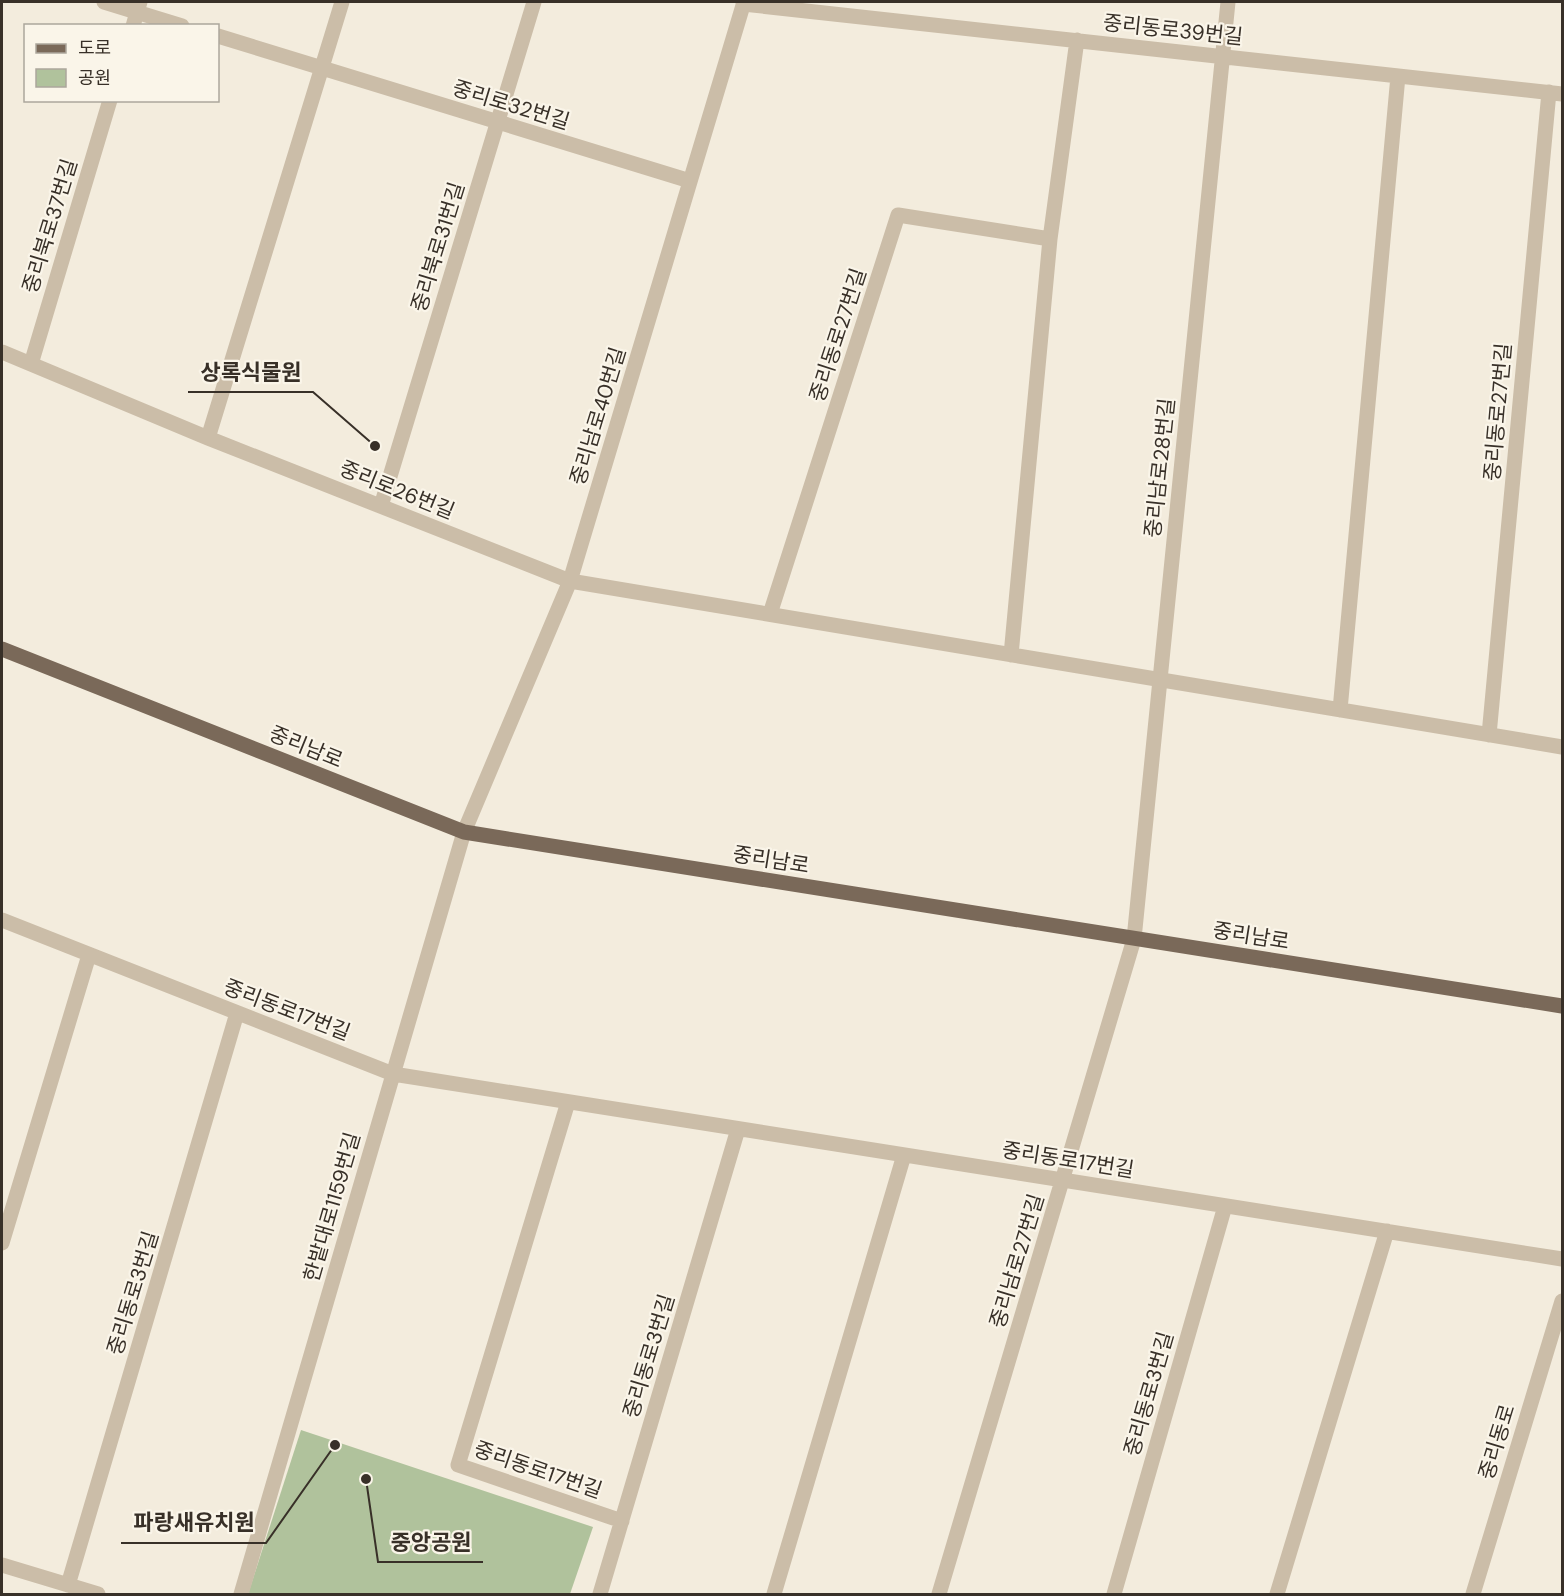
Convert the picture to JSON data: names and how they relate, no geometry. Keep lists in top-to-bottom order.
{
  "streets": {
    "main road": ["중리남로"],
    "street": [
      "중리동로39번길",
      "중리로32번길",
      "중리북로37번길",
      "중리북로31번길",
      "중리동로27번길",
      "중리남로40번길",
      "중리남로28번길",
      "중리로26번길",
      "중리동로17번길",
      "한밭대로1159번길",
      "중리남로27번길",
      "중리동로3번길",
      "중리동로"
    ]
  },
  "crossings": [
    ["중리동로39번길", "중리동로27번길"],
    ["중리동로39번길", "중리남로40번길"],
    ["중리동로39번길", "중리남로28번길"],
    ["중리로32번길", "중리북로31번길"],
    ["중리로32번길", "중리남로40번길"],
    ["중리북로37번길", "중리로26번길"],
    ["중리북로31번길", "중리로26번길"],
    ["중리남로40번길", "중리로26번길"],
    ["중리남로40번길", "중리남로"],
    ["중리남로40번길", "한밭대로1159번길"],
    ["중리남로28번길", "중리남로"],
    ["중리남로28번길", "중리남로27번길"],
    ["중리남로", "한밭대로1159번길"],
    ["중리남로", "중리남로27번길"],
    ["중리동로17번길", "한밭대로1159번길"],
    ["중리동로17번길", "중리남로27번길"],
    ["중리동로17번길", "중리동로3번길"]
  ],
  "places": ["상록식물원", "파랑새유치원", "중앙공원"],
  "legend": ["도로", "공원"]
}
